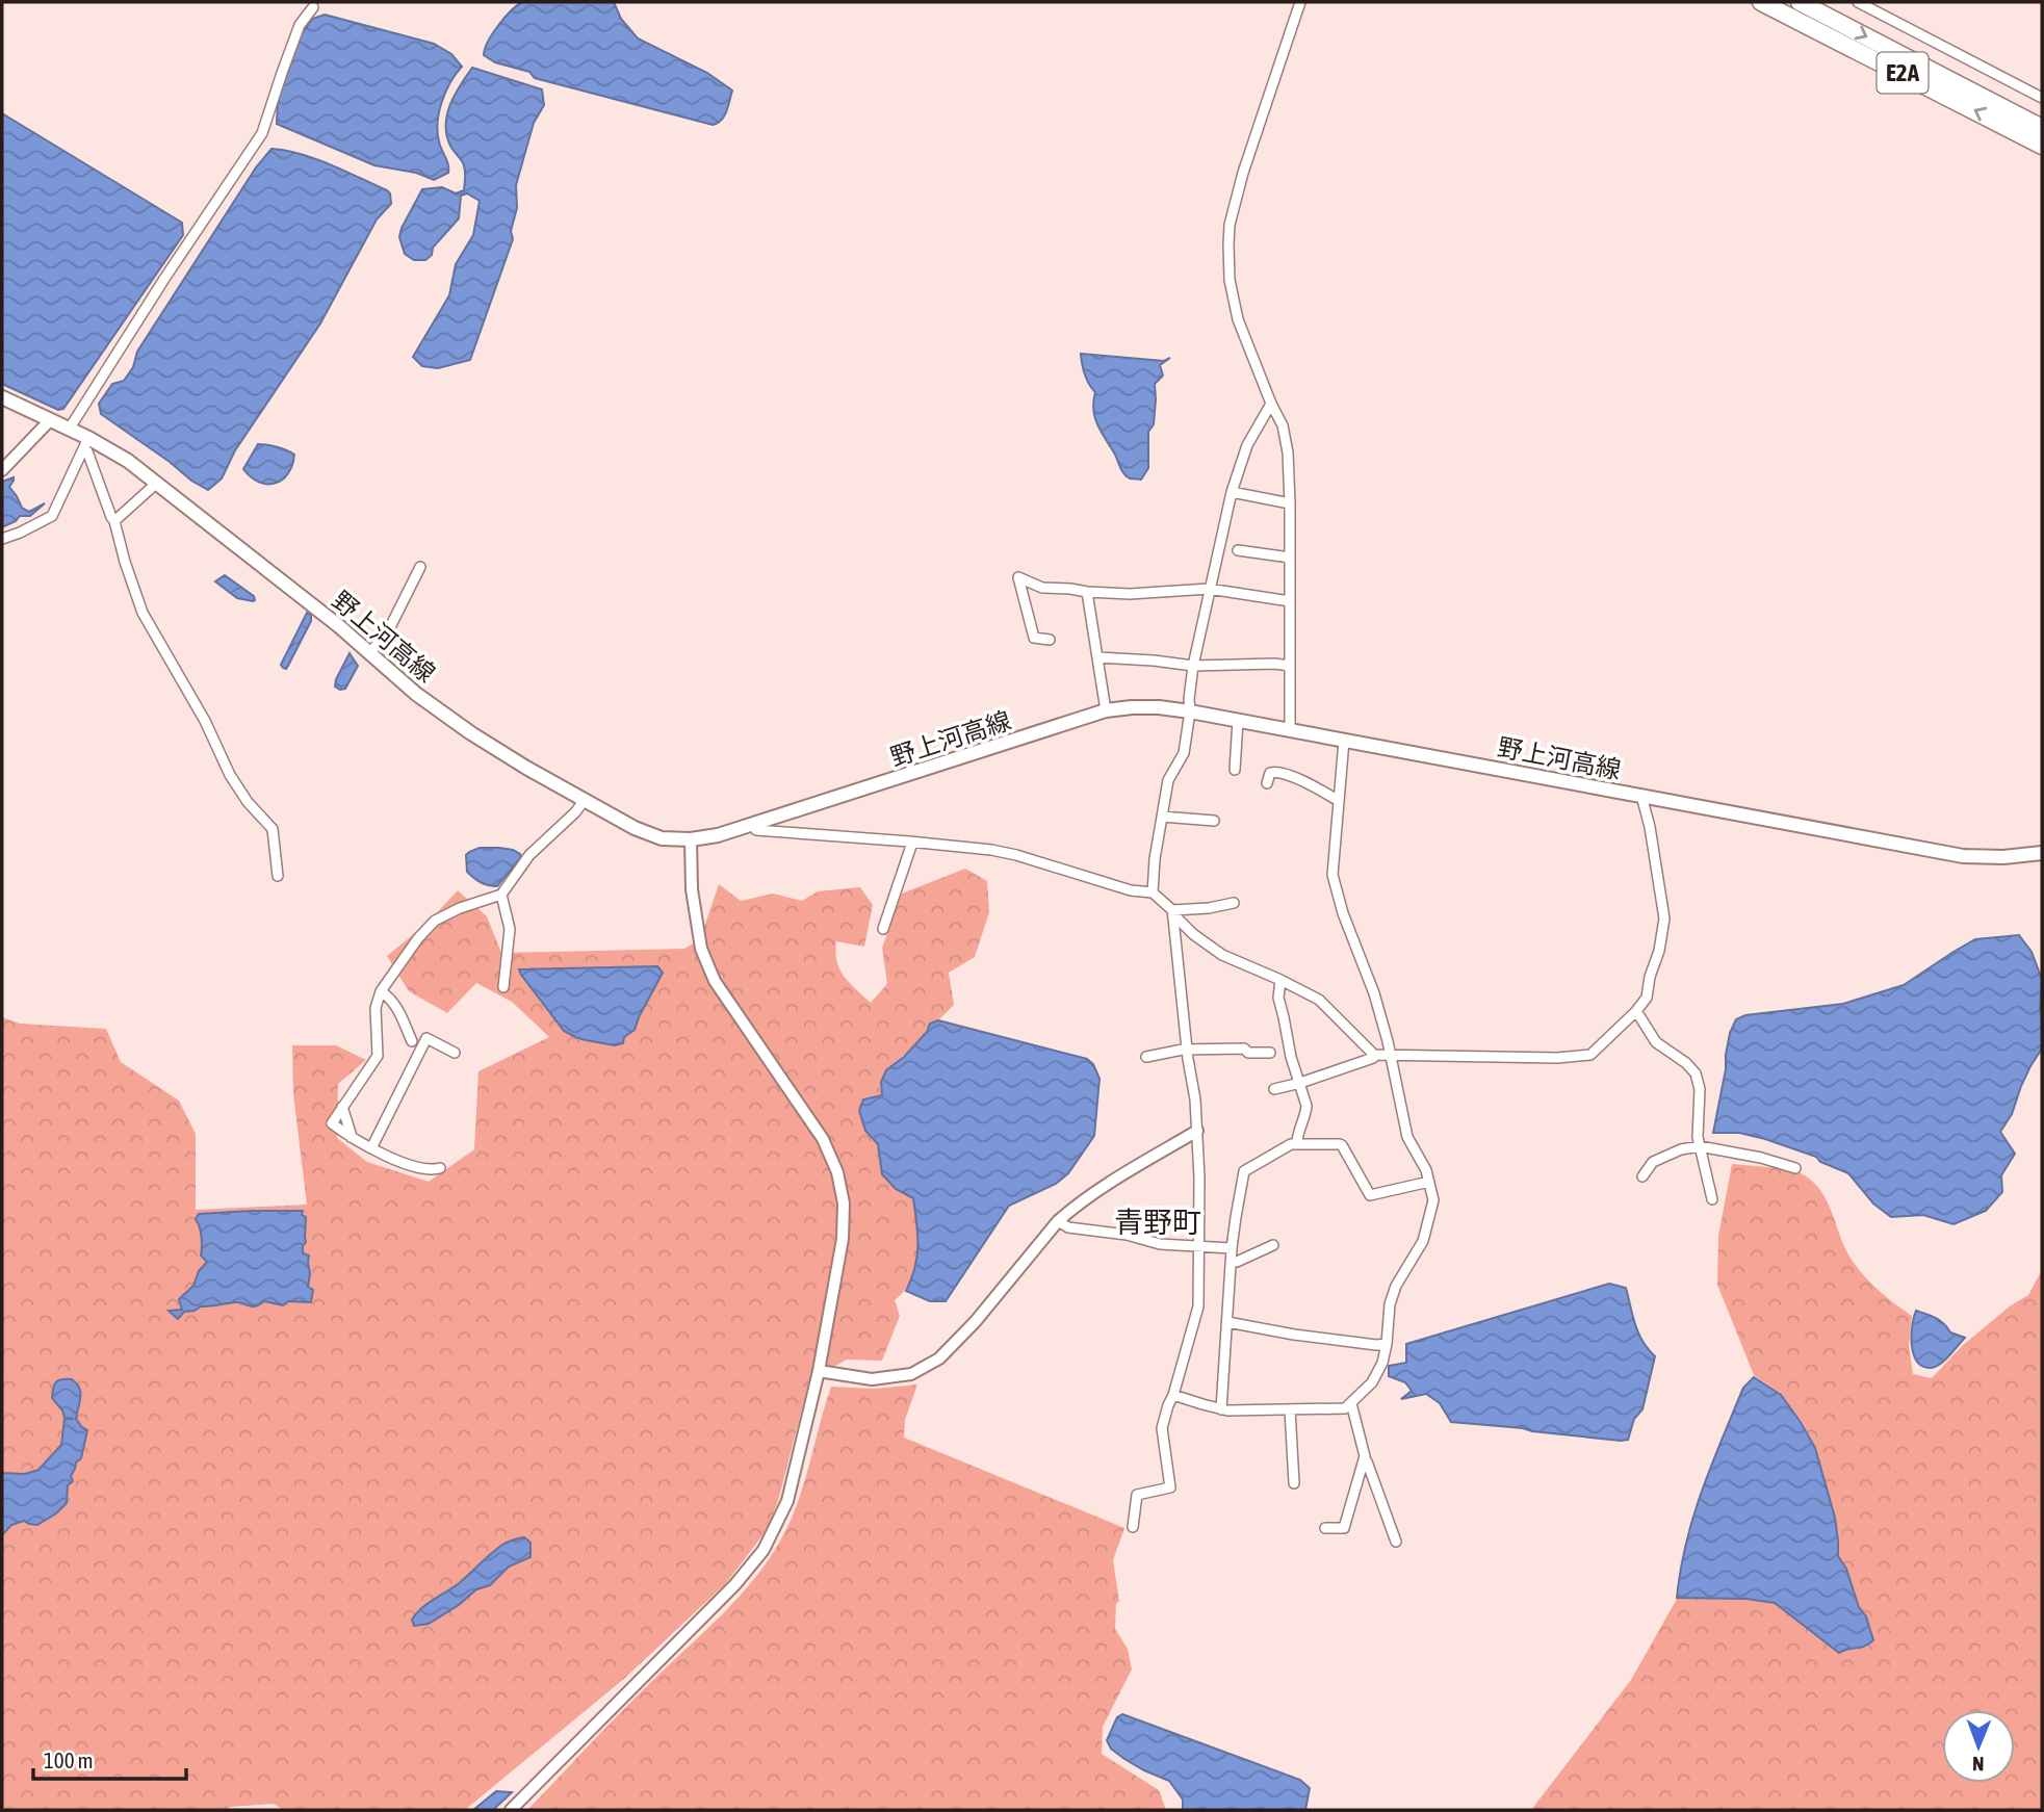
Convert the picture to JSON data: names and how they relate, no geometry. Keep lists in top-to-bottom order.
{
  "streets": {
    "highway": ["E2A"],
    "main road": ["野上河高線"]
  },
  "districts": ["青野町"],
  "scale_bar": "100 m",
  "north": "bottom"
}
